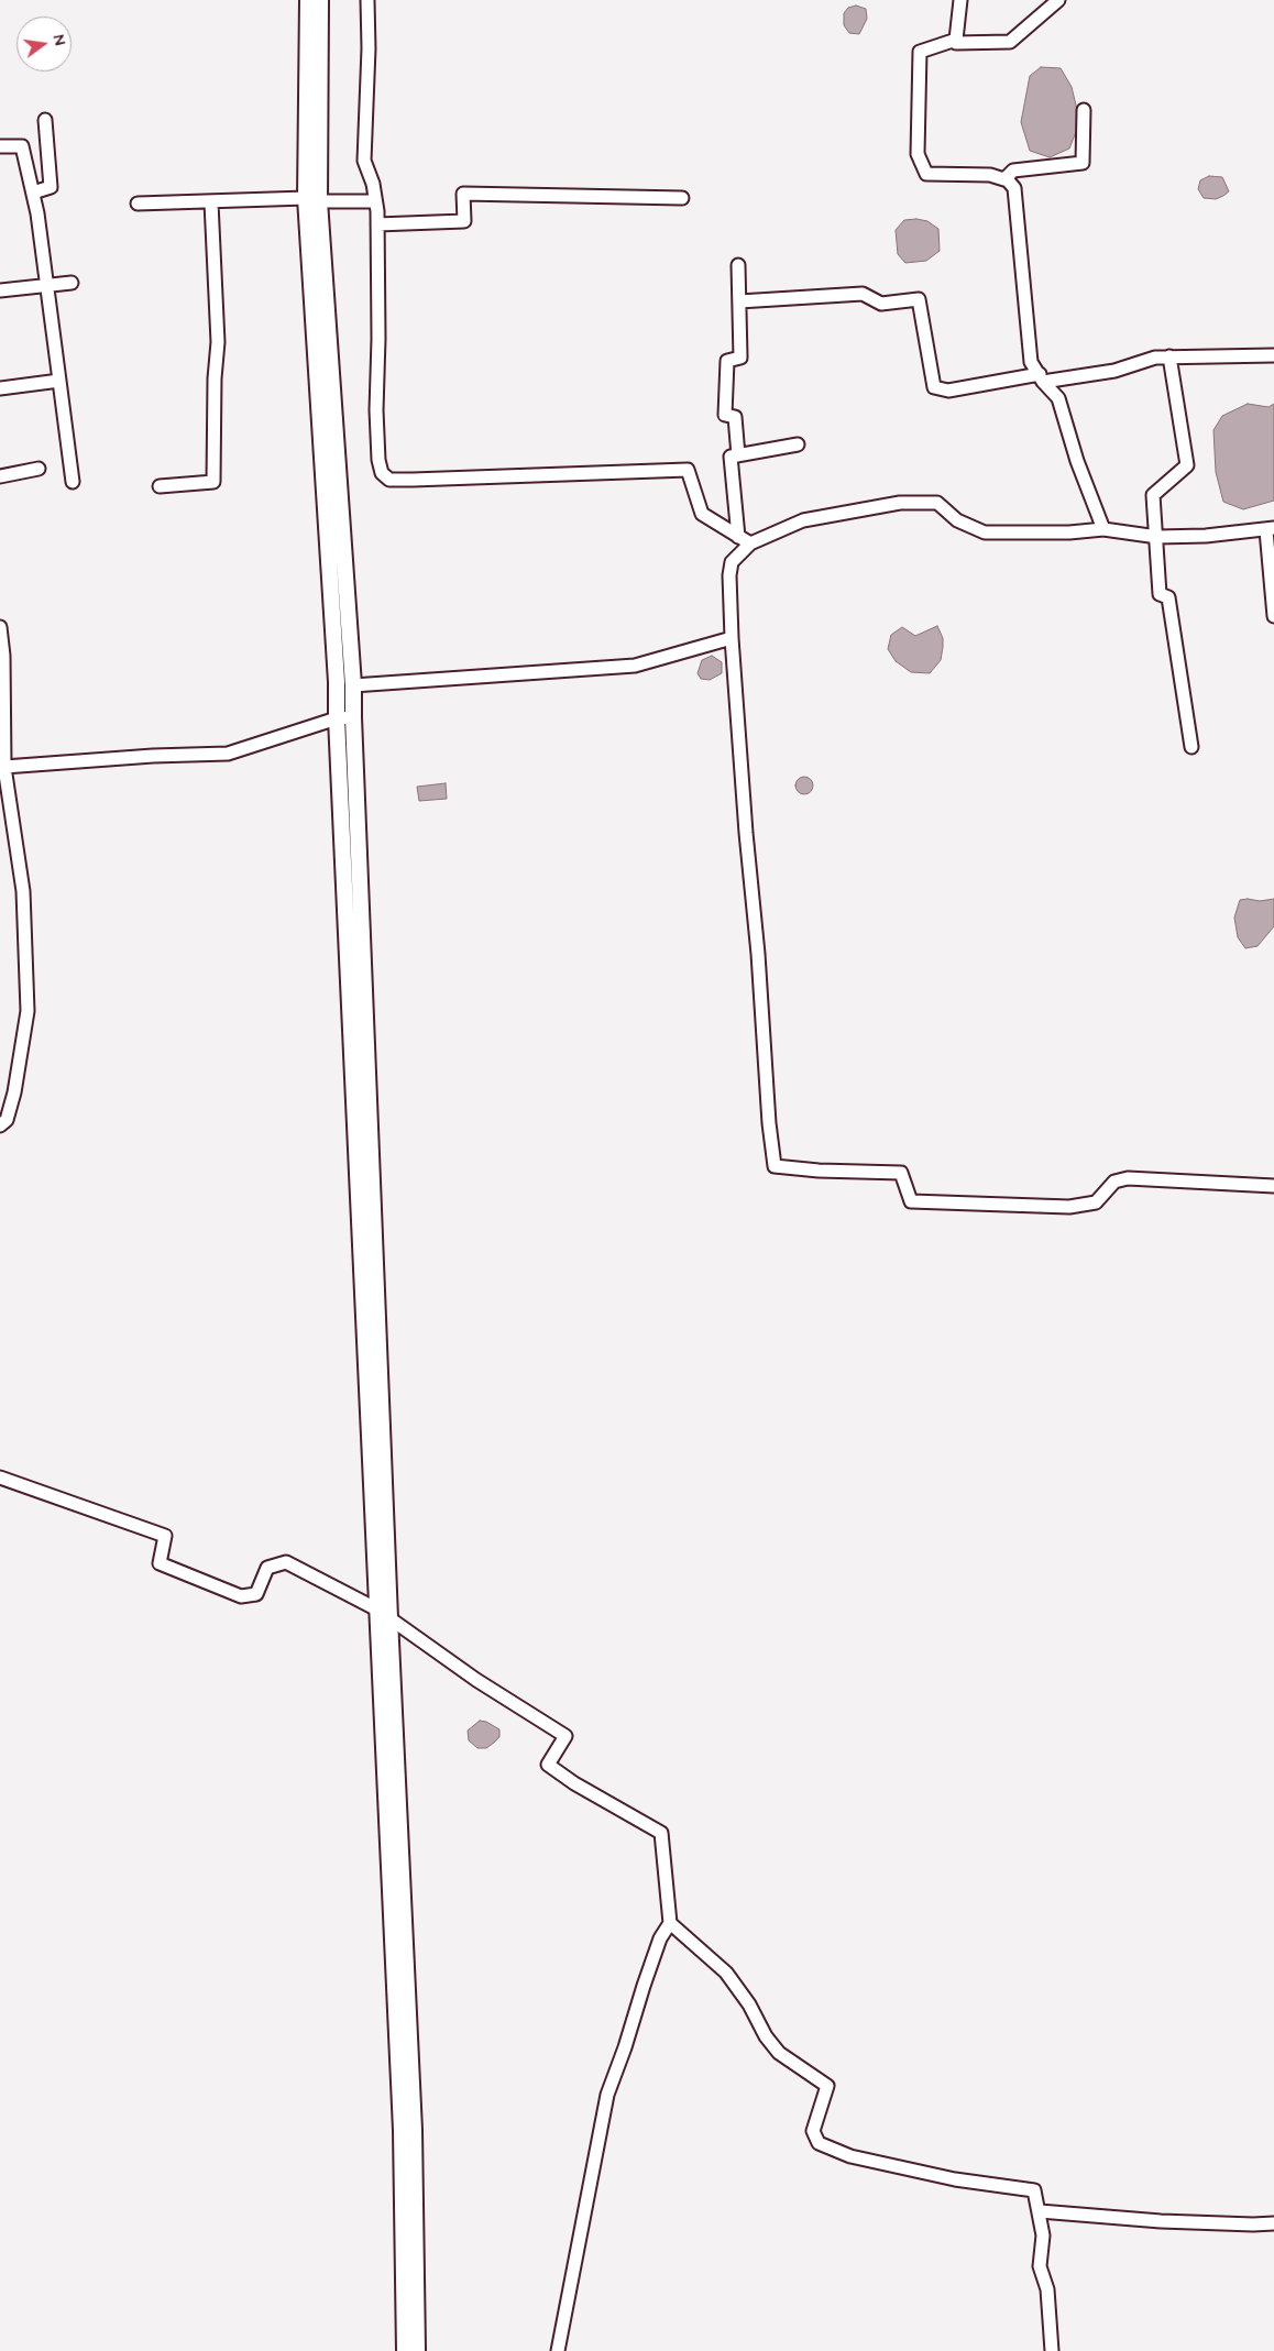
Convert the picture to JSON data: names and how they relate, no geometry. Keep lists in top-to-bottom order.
{
  "north": "right"
}
